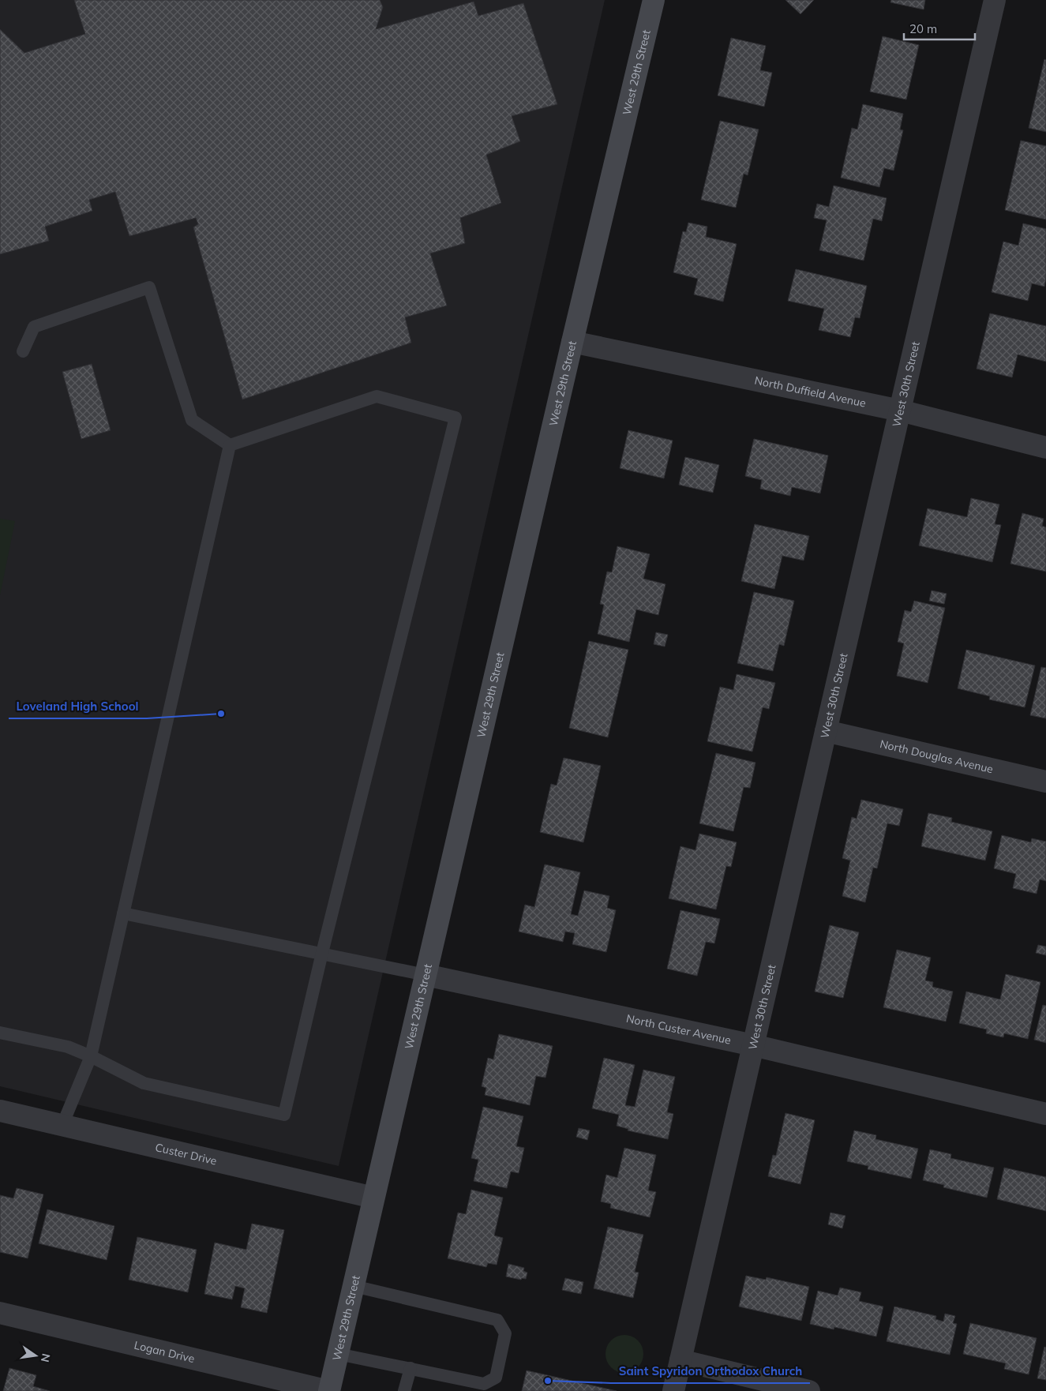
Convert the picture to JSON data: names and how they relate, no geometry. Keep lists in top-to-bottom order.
{
  "streets": {
    "main road": ["West 29th Street"],
    "street": [
      "West 30th Street",
      "North Duffield Avenue",
      "North Douglas Avenue",
      "North Custer Avenue",
      "Custer Drive",
      "Logan Drive"
    ]
  },
  "crossings": [
    ["West 29th Street", "North Duffield Avenue"],
    ["West 29th Street", "North Custer Avenue"],
    ["West 29th Street", "Custer Drive"],
    ["West 29th Street", "Logan Drive"],
    ["West 30th Street", "North Duffield Avenue"],
    ["West 30th Street", "North Douglas Avenue"],
    ["West 30th Street", "North Custer Avenue"]
  ],
  "places": ["Loveland High School", "Saint Spyridon Orthodox Church"],
  "scale_bar": "20 m",
  "north": "right"
}
